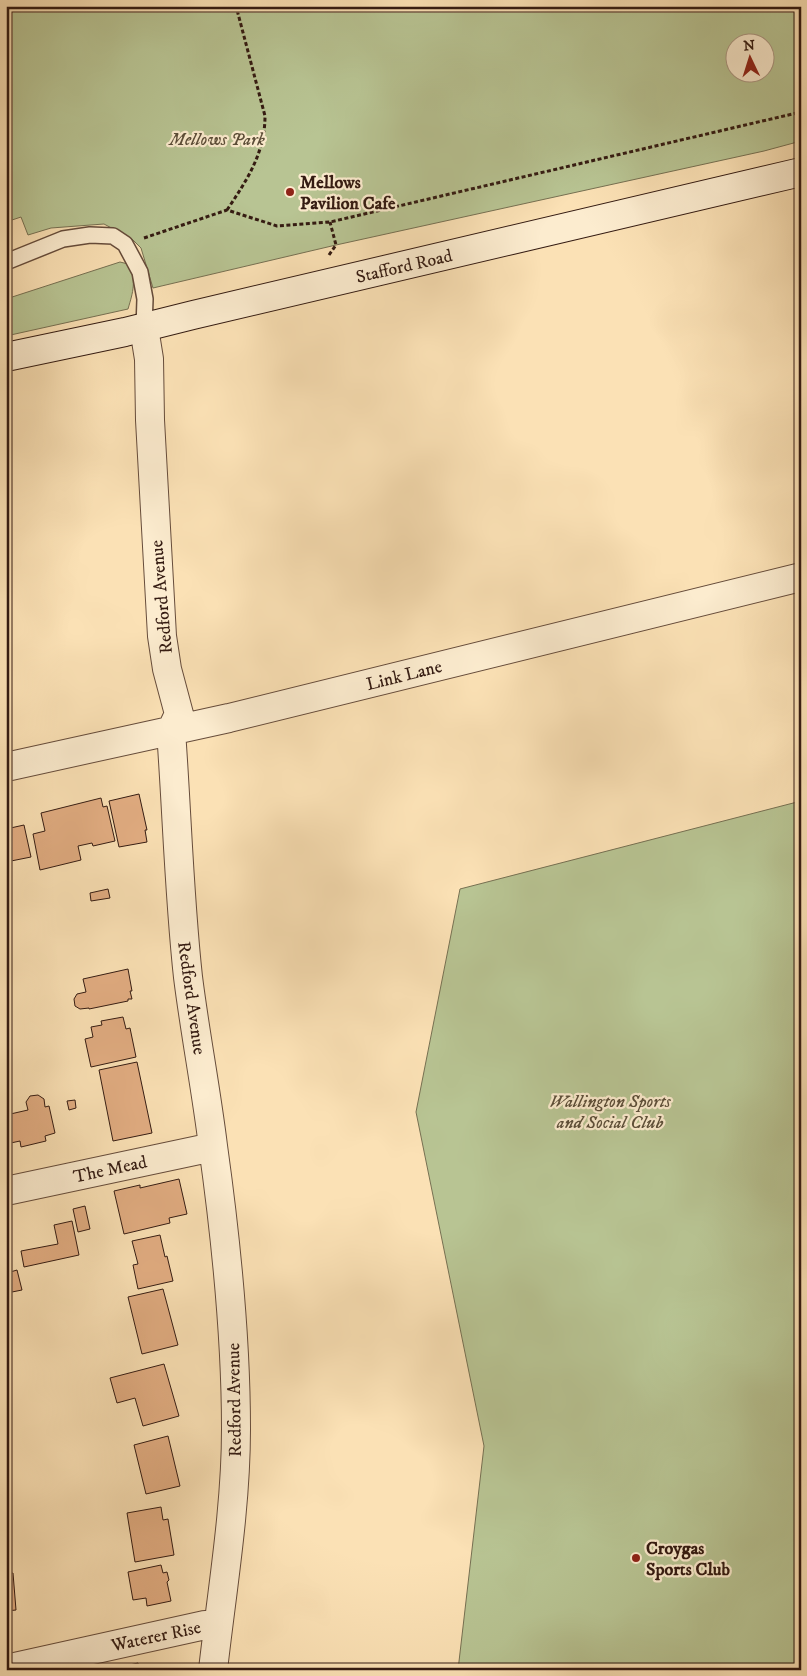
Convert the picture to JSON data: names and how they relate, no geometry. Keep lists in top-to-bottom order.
{
  "streets": {
    "street": [
      "Stafford Road",
      "Redford Avenue",
      "Link Lane",
      "The Mead",
      "Waterer Rise"
    ]
  },
  "crossings": [
    ["Stafford Road", "Redford Avenue"],
    ["Redford Avenue", "Link Lane"],
    ["Redford Avenue", "The Mead"],
    ["Redford Avenue", "Waterer Rise"]
  ],
  "parks": ["Mellows Park", "Wallington Sports and Social Club"],
  "places": ["Mellows Pavilion Cafe", "Croygas Sports Club"],
  "north": "top"
}
